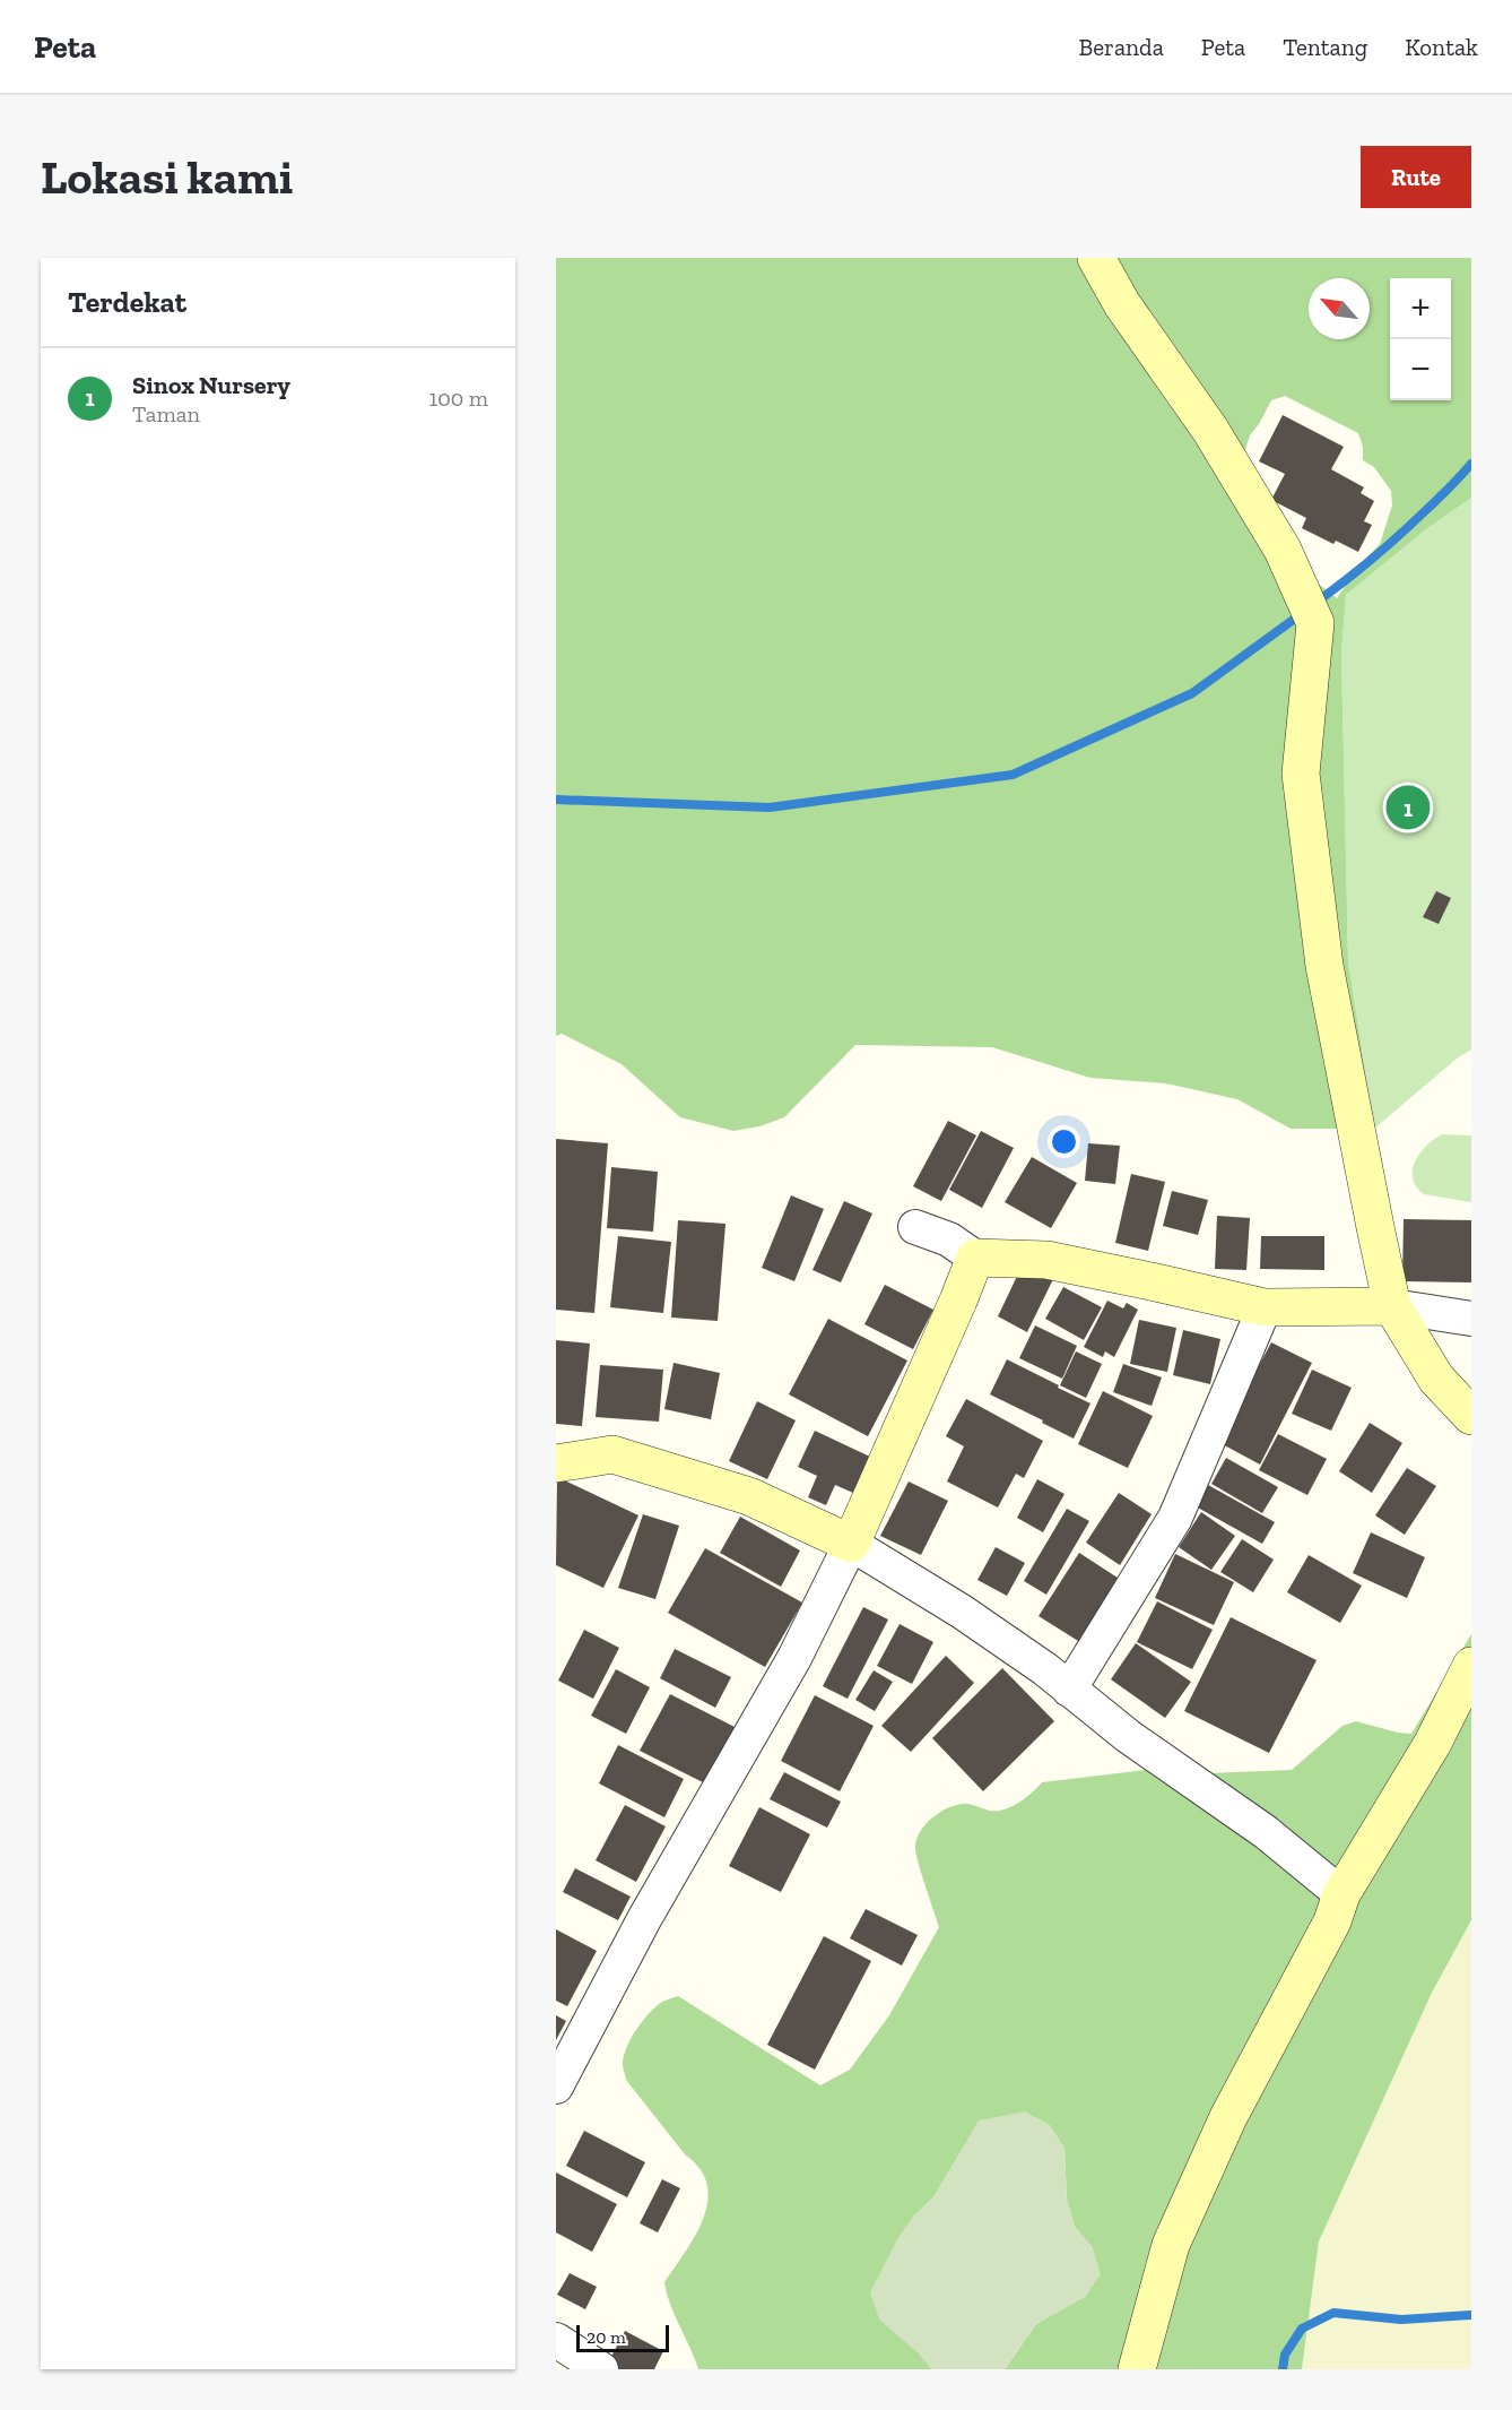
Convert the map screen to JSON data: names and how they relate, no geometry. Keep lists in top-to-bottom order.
{
  "scale_bar": "20 m",
  "north": "top left",
  "page": {
    "header": "Peta",
    "nav": [
      "Beranda",
      "Peta",
      "Tentang",
      "Kontak"
    ],
    "buttons": "Rute",
    "title": "Lokasi kami",
    "heading": "Terdekat",
    "map_buttons": ["+", "−"],
    "list": [
      {
        "mark": "1",
        "name": "Sinox Nursery",
        "note": "Taman",
        "value": "100 m"
      }
    ],
    "pins": "1",
    "scale": "20 m"
  }
}
